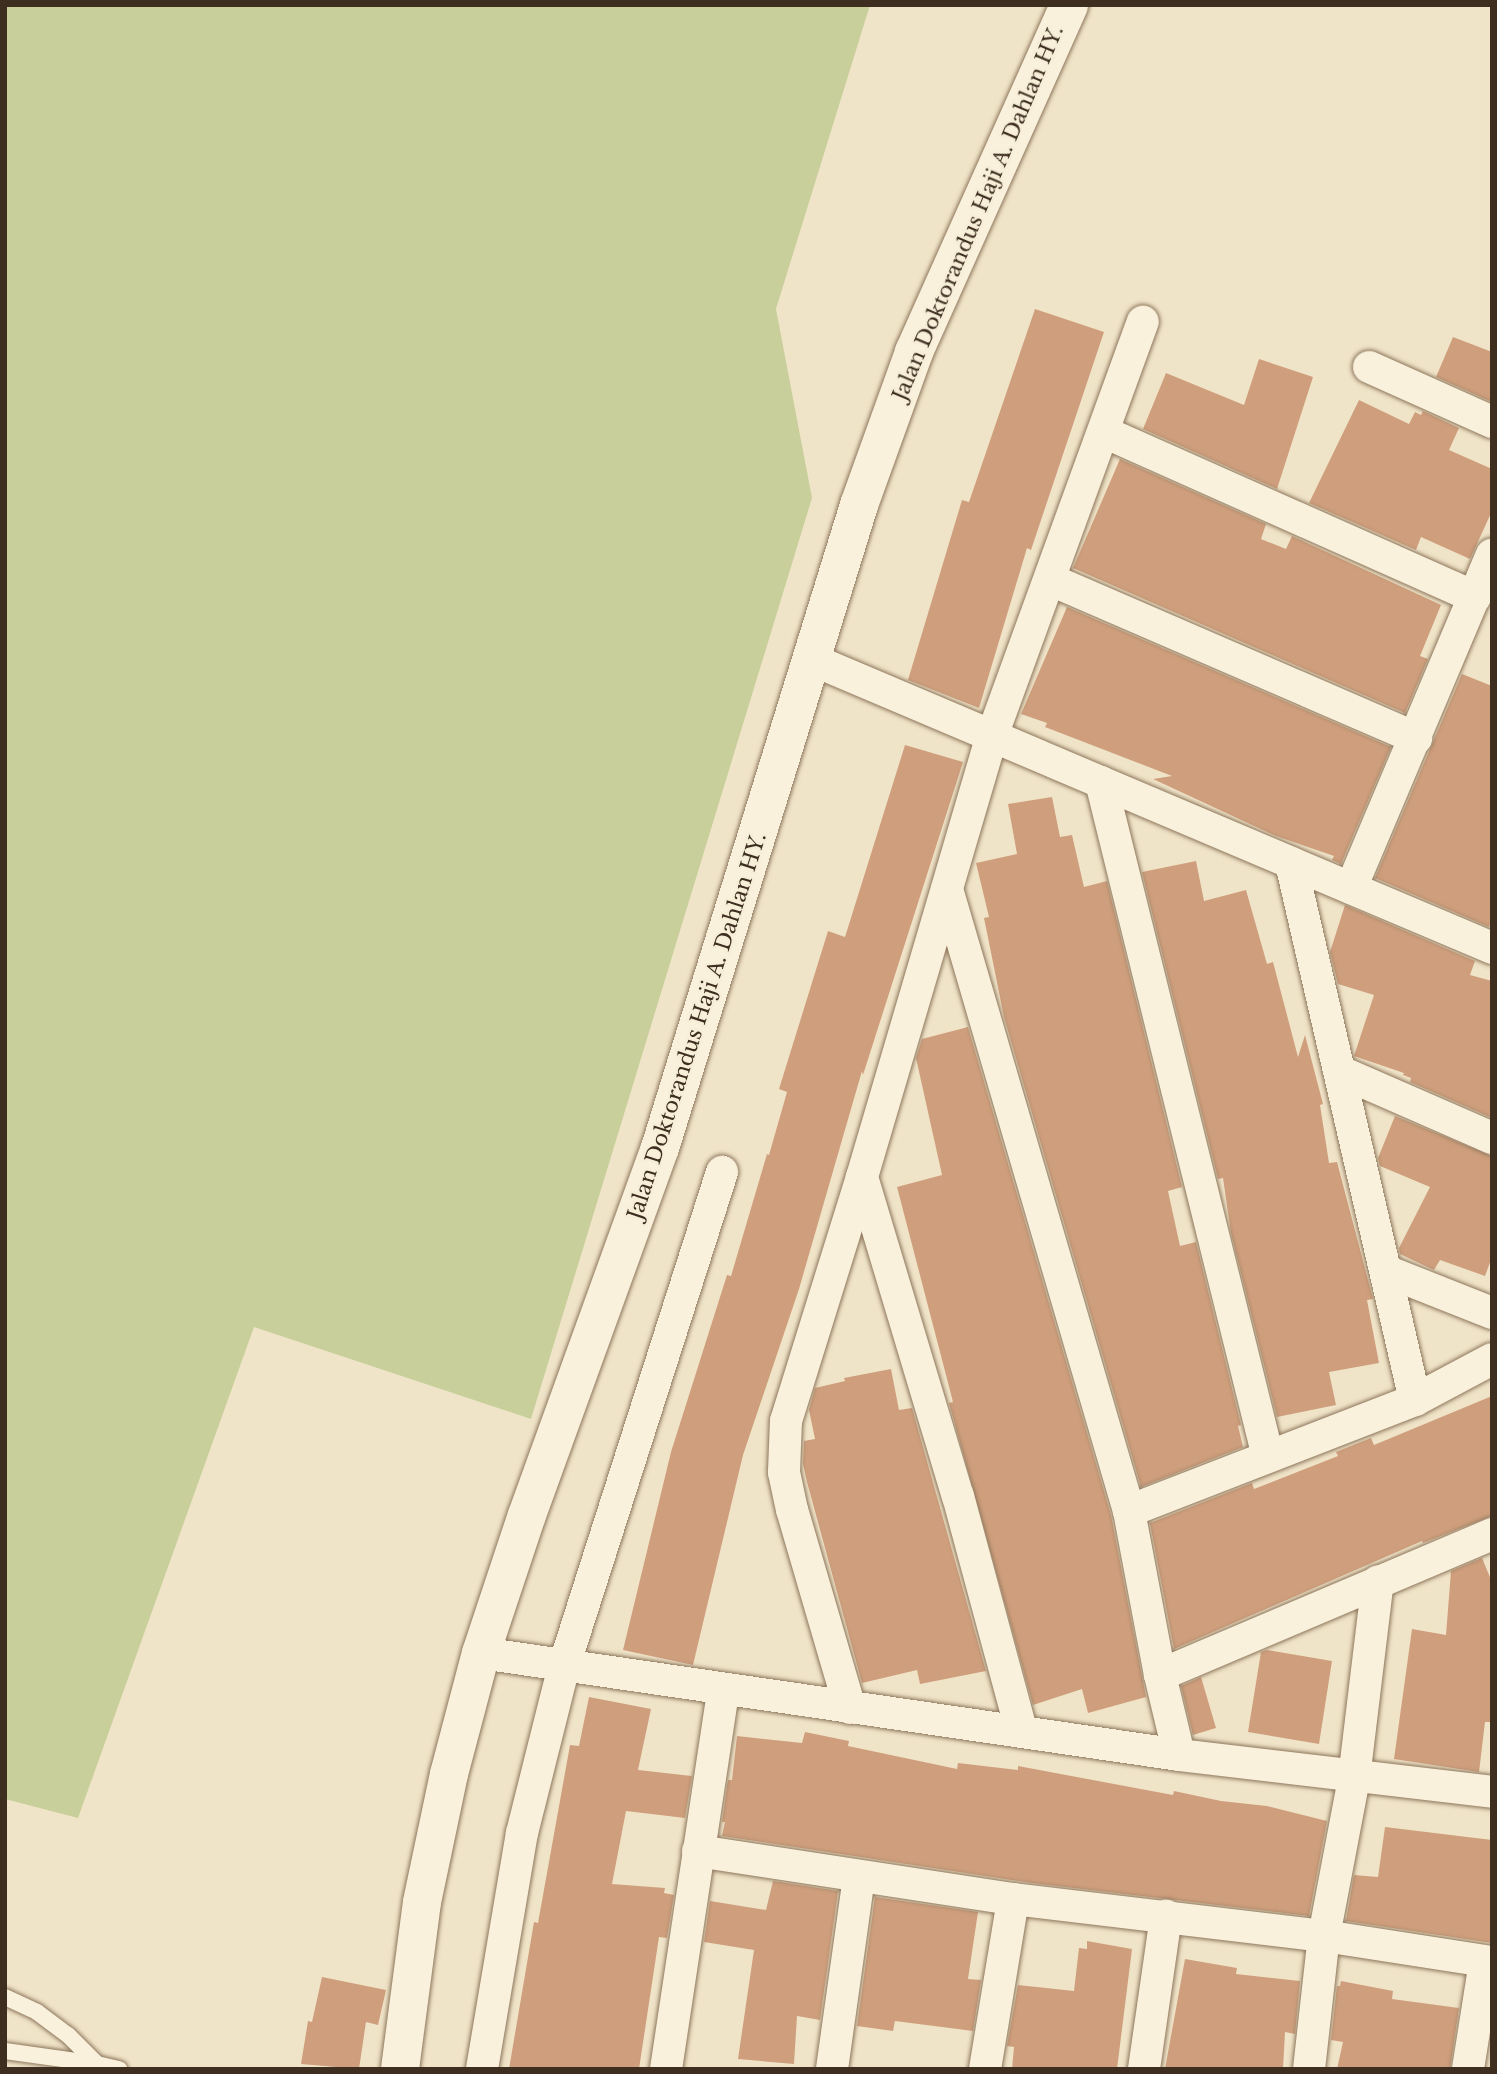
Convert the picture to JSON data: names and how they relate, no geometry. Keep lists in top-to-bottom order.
{
  "streets": {
    "street": ["Jalan Doktorandus Haji A. Dahlan HY."]
  }
}
